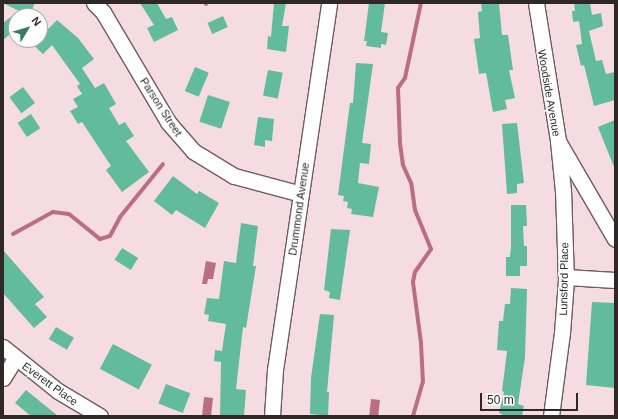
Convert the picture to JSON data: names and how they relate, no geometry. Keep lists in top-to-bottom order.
{
  "streets": {
    "street": [
      "Woodside Avenue",
      "Parson Street",
      "Drummond Avenue",
      "Lunsford Place",
      "Everett Place"
    ]
  },
  "crossings": [
    ["Woodside Avenue", "Lunsford Place"],
    ["Parson Street", "Drummond Avenue"]
  ],
  "scale_bar": "50 m",
  "north": "top right"
}
